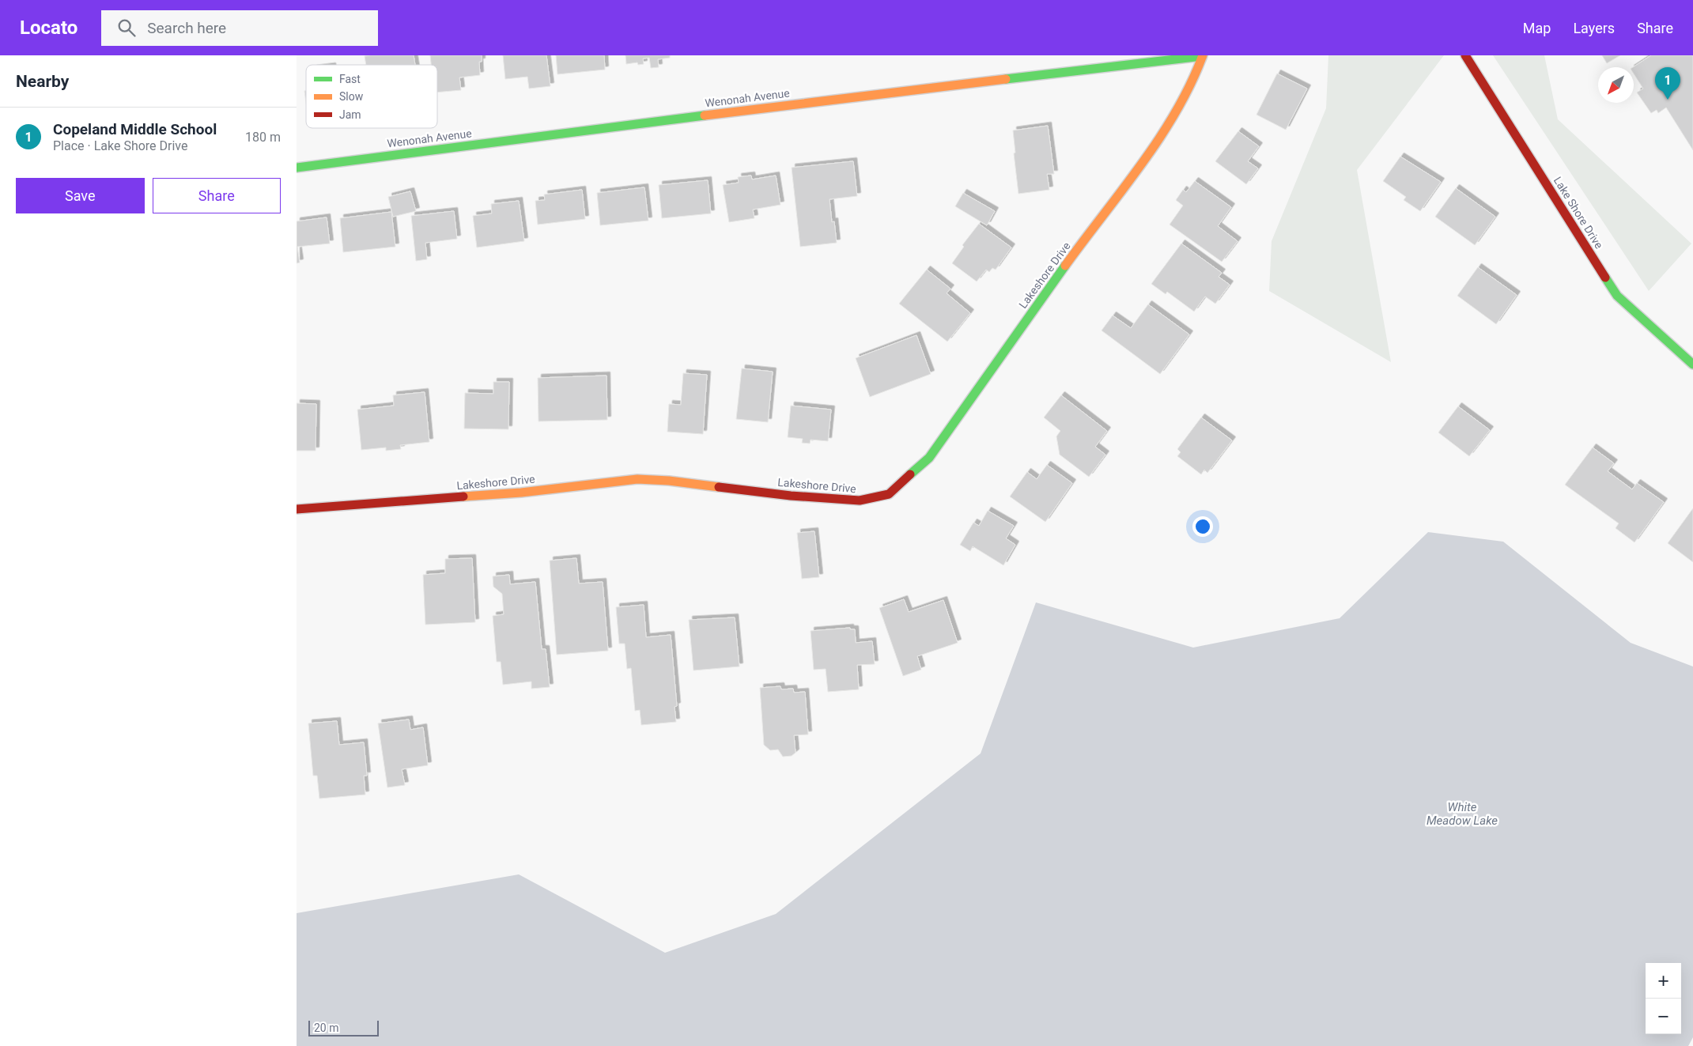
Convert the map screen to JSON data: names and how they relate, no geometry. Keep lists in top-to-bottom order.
{
  "streets": {
    "street": ["Wenonah Avenue", "Lake Shore Drive", "Lakeshore Drive"]
  },
  "crossings": [
    ["Wenonah Avenue", "Lakeshore Drive"]
  ],
  "water": ["White Meadow Lake"],
  "legend": ["Fast", "Slow", "Jam"],
  "scale_bar": "20 m",
  "north": "bottom left",
  "page": {
    "header": "Locato",
    "search": "Search here",
    "nav": ["Map", "Layers", "Share"],
    "heading": "Nearby",
    "pins": "1",
    "list": [
      {
        "mark": "1",
        "name": "Copeland Middle School",
        "note": "Place · Lake Shore Drive",
        "value": "180 m"
      }
    ],
    "buttons": ["Save", "Share"],
    "map_buttons": ["+", "−"],
    "scale": "20 m"
  }
}
